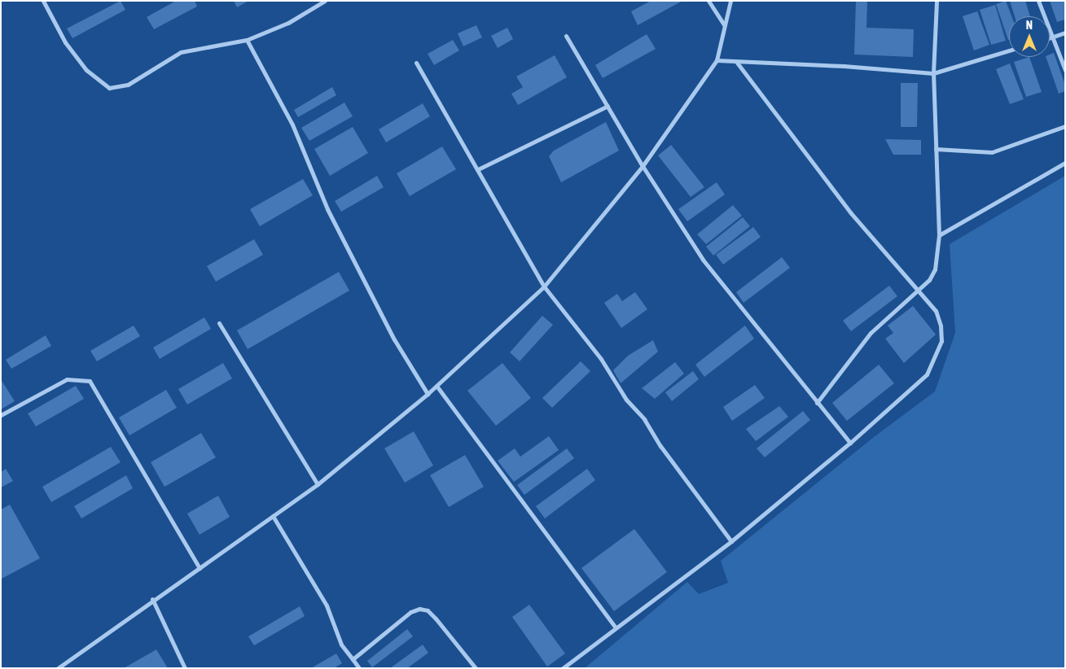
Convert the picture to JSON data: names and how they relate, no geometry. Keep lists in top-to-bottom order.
{
  "north": "top"
}
